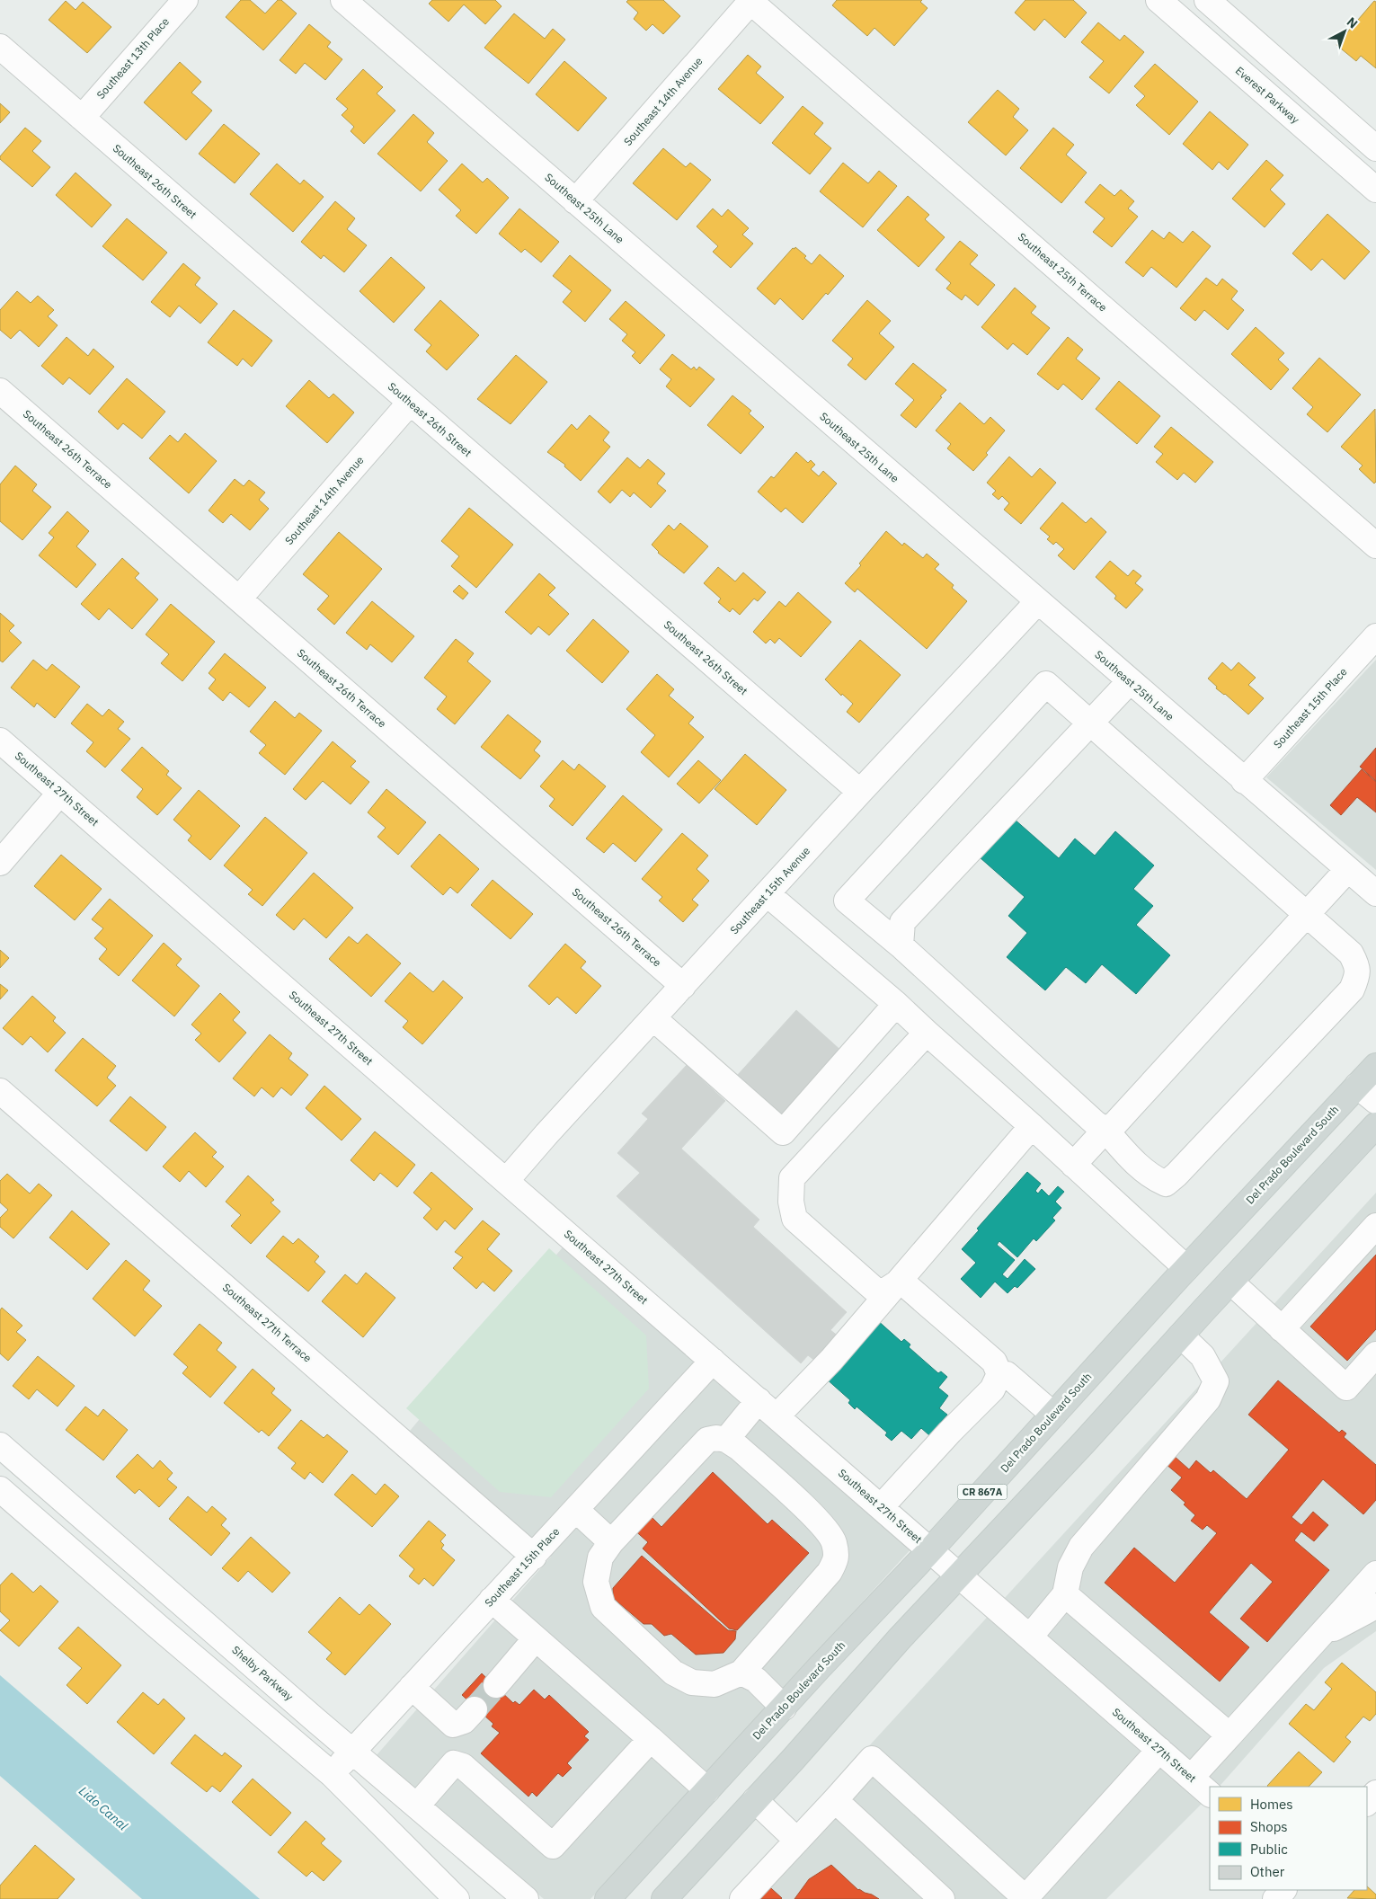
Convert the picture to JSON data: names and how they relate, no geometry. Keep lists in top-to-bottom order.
{
  "streets": {
    "main road": ["Del Prado Boulevard South", "CR 867A"],
    "street": [
      "Southeast 13th Place",
      "Everest Parkway",
      "Southeast 14th Avenue",
      "Southeast 26th Street",
      "Southeast 25th Lane",
      "Southeast 25th Terrace",
      "Southeast 26th Terrace",
      "Southeast 15th Place",
      "Southeast 27th Street",
      "Southeast 15th Avenue",
      "Southeast 27th Terrace",
      "Shelby Parkway"
    ]
  },
  "crossings": [
    ["Southeast 13th Place", "Southeast 26th Street"],
    ["Southeast 14th Avenue", "Southeast 26th Street"],
    ["Southeast 14th Avenue", "Southeast 25th Lane"],
    ["Southeast 14th Avenue", "Southeast 25th Terrace"],
    ["Southeast 14th Avenue", "Southeast 26th Terrace"],
    ["Southeast 26th Street", "Southeast 15th Avenue"],
    ["Southeast 25th Lane", "Southeast 15th Place"],
    ["Southeast 25th Lane", "Southeast 15th Avenue"],
    ["Southeast 26th Terrace", "Southeast 15th Avenue"],
    ["Southeast 15th Place", "Southeast 27th Street"],
    ["Southeast 15th Place", "Southeast 27th Terrace"],
    ["Southeast 15th Place", "Shelby Parkway"],
    ["Southeast 27th Street", "Southeast 15th Avenue"],
    ["Southeast 27th Street", "Del Prado Boulevard South"]
  ],
  "water": ["Lido Canal"],
  "legend": [
    "Homes",
    "Shops",
    "Public",
    "Other"
  ],
  "north": "top right"
}
